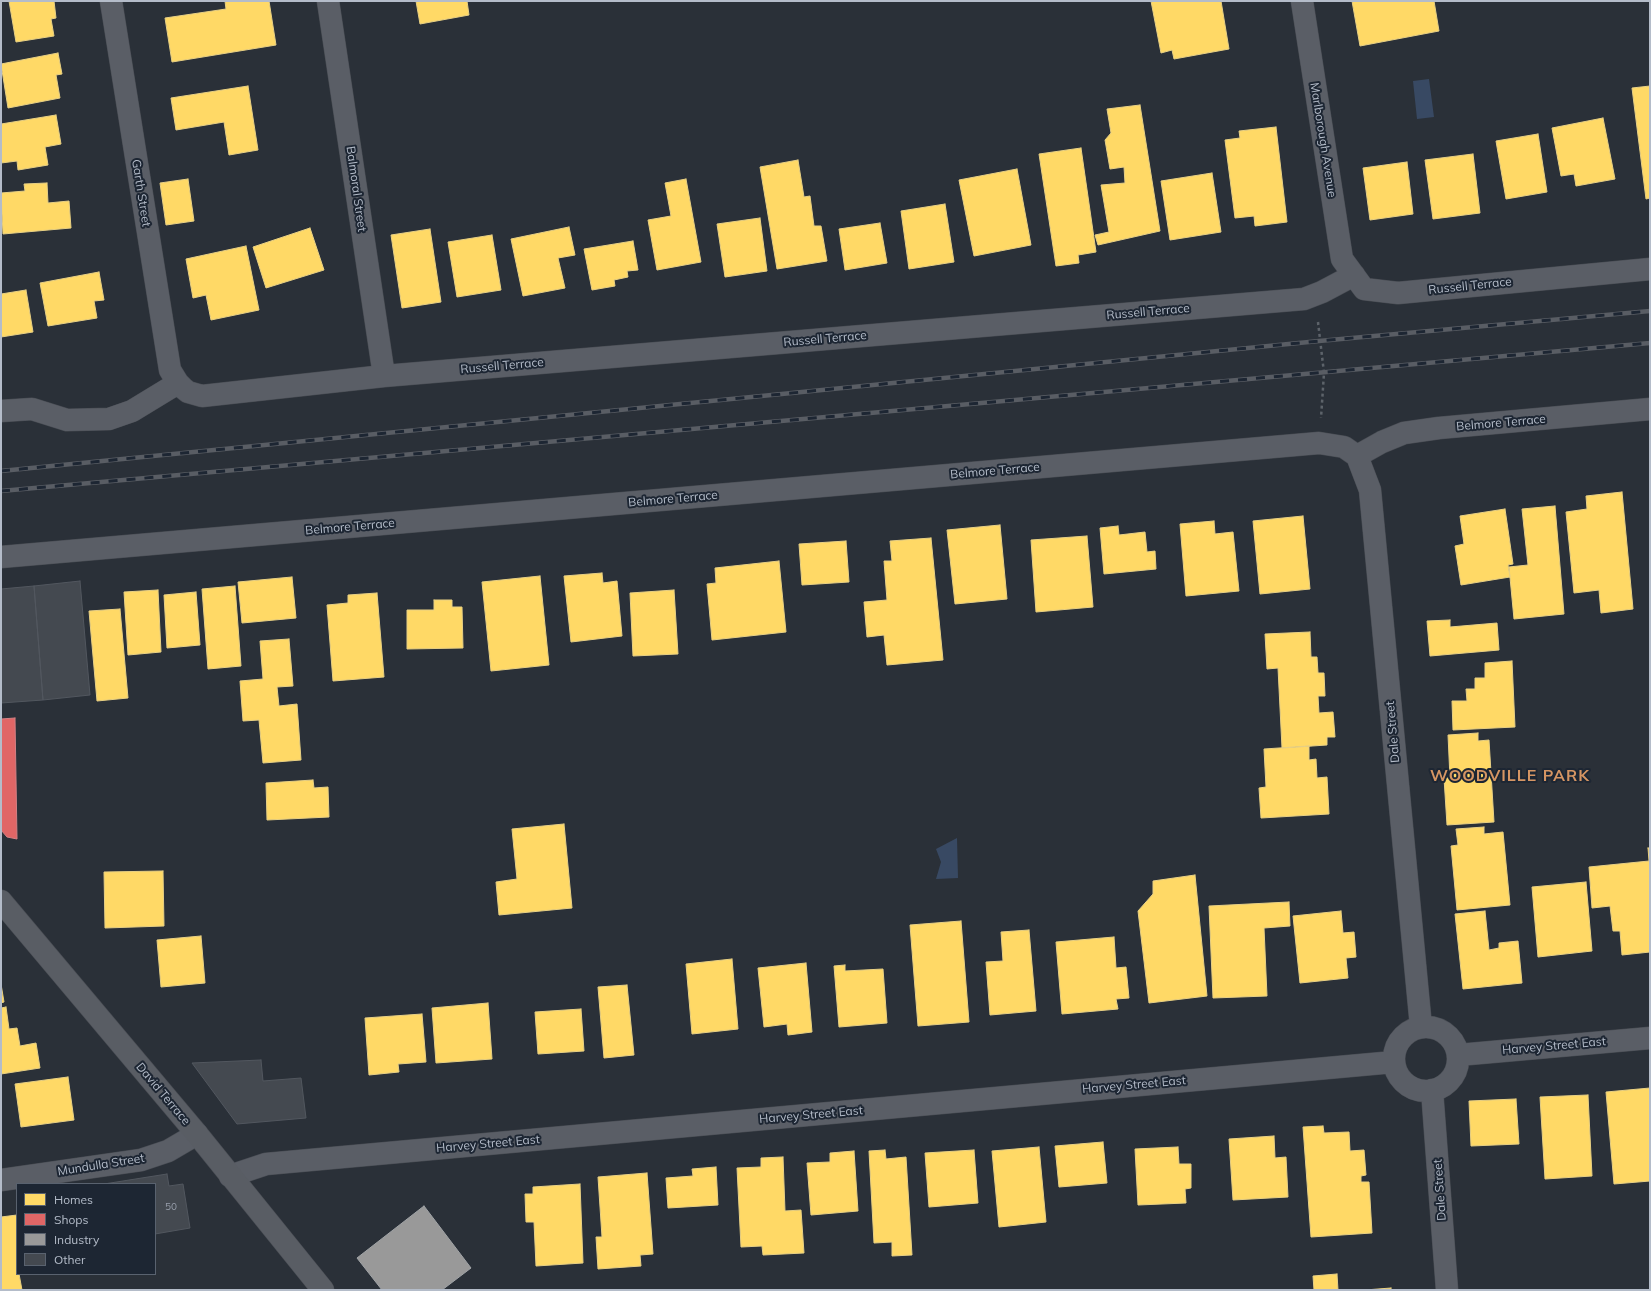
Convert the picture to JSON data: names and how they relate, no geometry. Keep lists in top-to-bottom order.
{
  "streets": {
    "main road": ["David Terrace"],
    "street": [
      "Marlborough Avenue",
      "Balmoral Street",
      "Garth Street",
      "Russell Terrace",
      "Belmore Terrace",
      "Dale Street",
      "Harvey Street East",
      "Mundulla Street"
    ]
  },
  "crossings": [
    ["Marlborough Avenue", "Russell Terrace"],
    ["Balmoral Street", "Russell Terrace"],
    ["Garth Street", "Russell Terrace"],
    ["Belmore Terrace", "Dale Street"],
    ["Dale Street", "Harvey Street East"],
    ["Harvey Street East", "David Terrace"],
    ["David Terrace", "Mundulla Street"]
  ],
  "districts": ["WOODVILLE PARK"],
  "house_numbers": ["50"],
  "legend": [
    "Homes",
    "Shops",
    "Industry",
    "Other"
  ]
}
